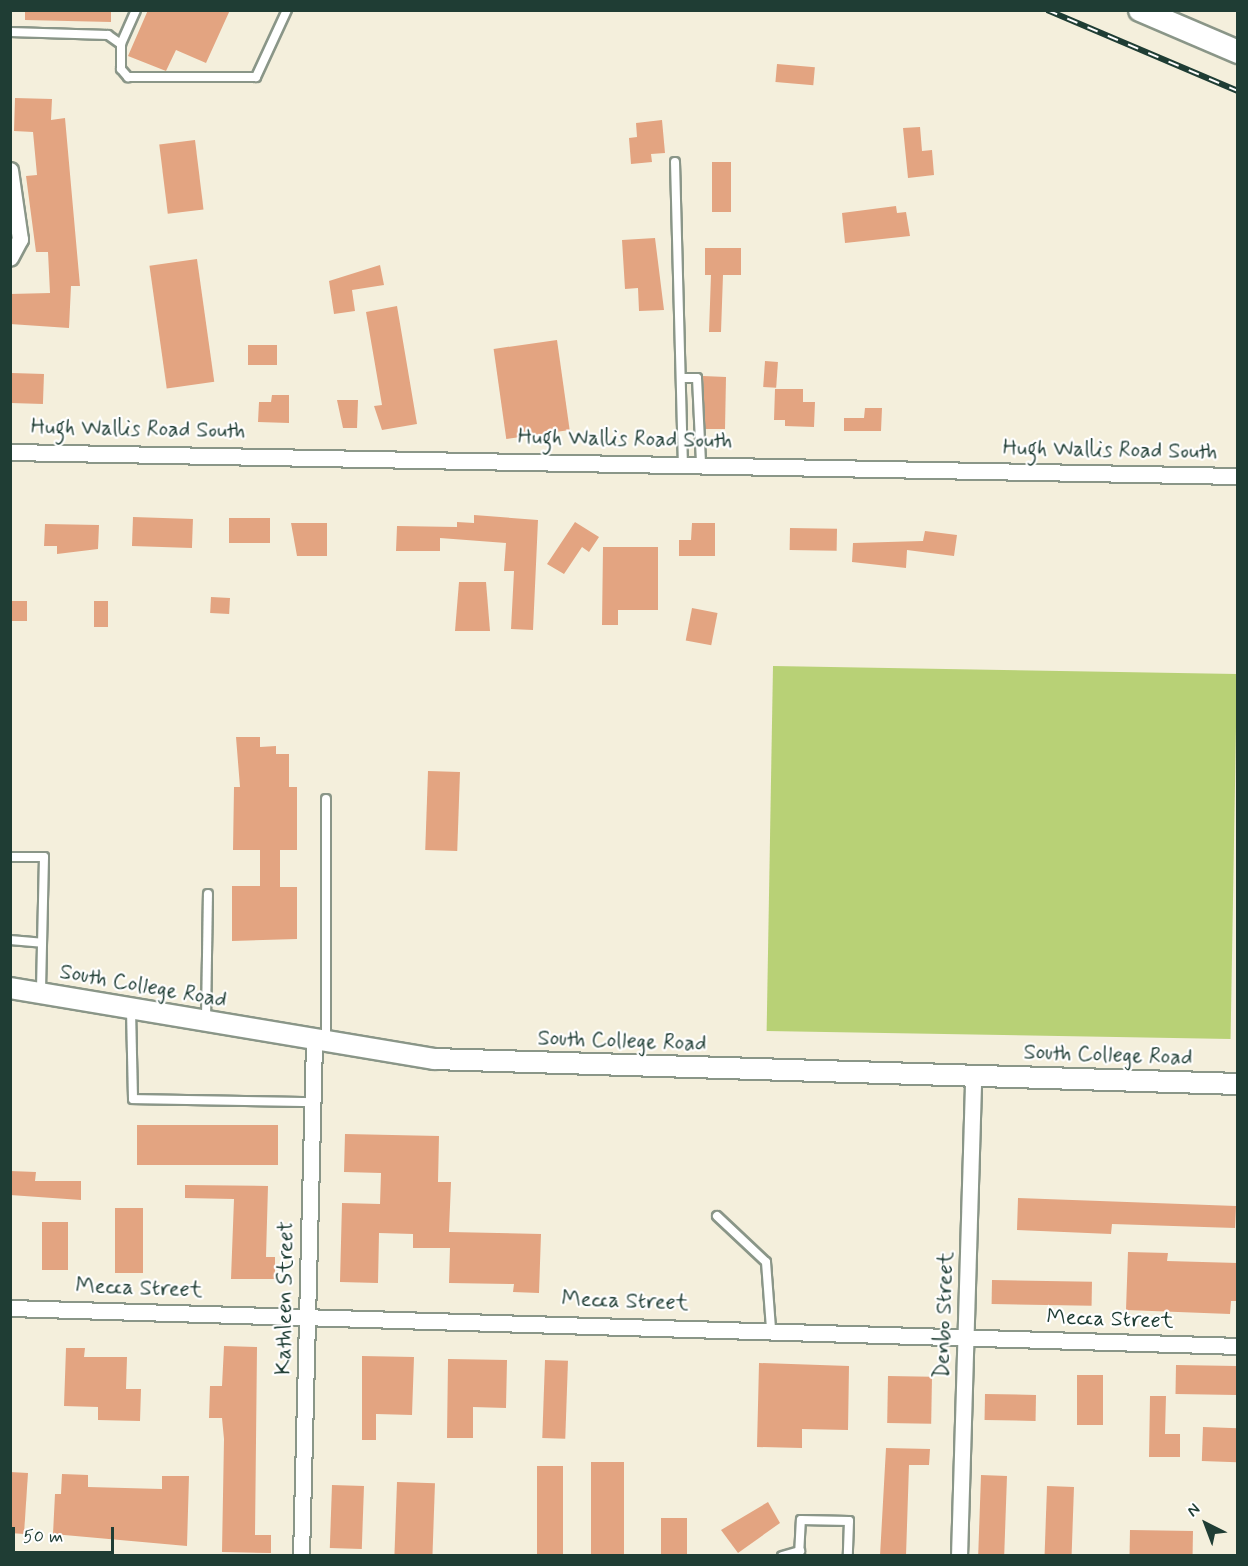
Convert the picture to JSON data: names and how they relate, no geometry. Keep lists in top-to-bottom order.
{
  "streets": {
    "street": [
      "Hugh Wallis Road South",
      "South College Road",
      "Mecca Street",
      "Kathleen Street",
      "Denbo Street"
    ]
  },
  "crossings": [
    ["South College Road", "Kathleen Street"],
    ["South College Road", "Denbo Street"],
    ["Mecca Street", "Kathleen Street"],
    ["Mecca Street", "Denbo Street"]
  ],
  "scale_bar": "50 m",
  "north": "top left"
}
